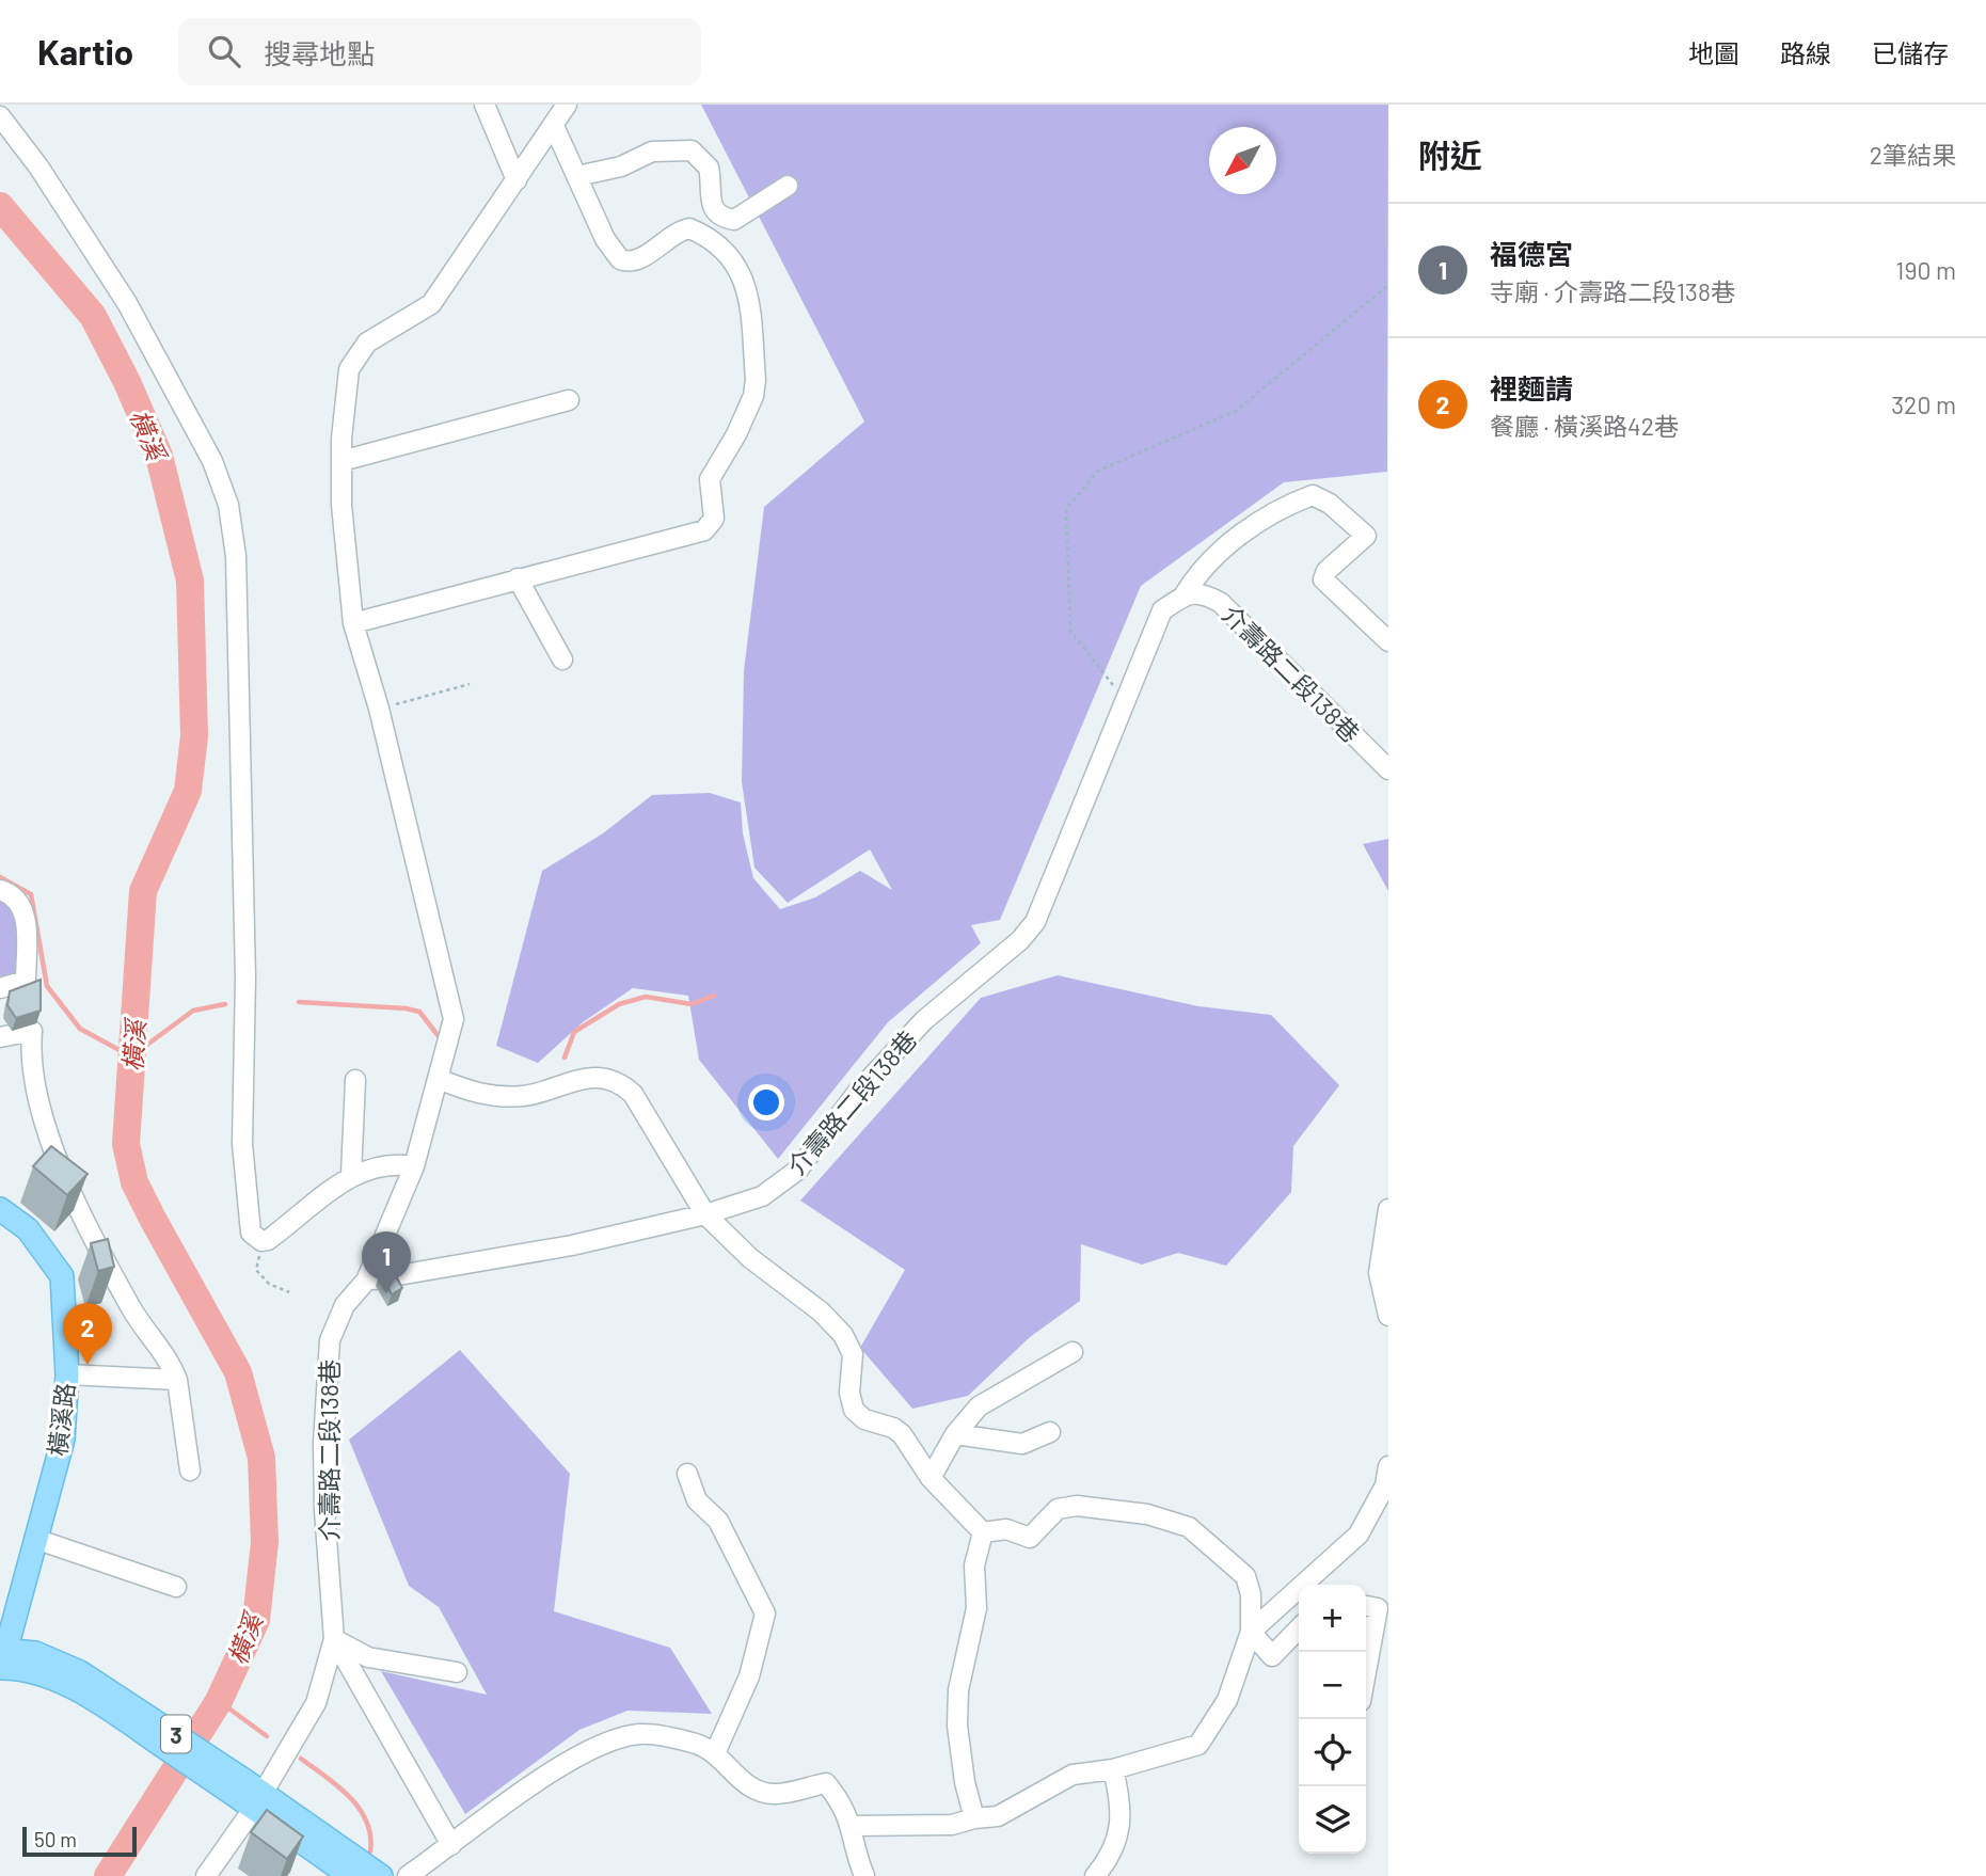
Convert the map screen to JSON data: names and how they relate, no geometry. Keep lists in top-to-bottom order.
{
  "streets": {
    "main road": ["橫溪路", "3"],
    "street": ["介壽路二段138巷"]
  },
  "crossings": [
    ["介壽路二段138巷", "3"],
    ["橫溪路", "3"]
  ],
  "water": ["橫溪"],
  "scale_bar": "50 m",
  "north": "bottom left",
  "page": {
    "header": "Kartio",
    "search": "搜尋地點",
    "nav": ["地圖", "路線", "已儲存"],
    "heading": ["附近", "2筆結果"],
    "list": [
      {
        "mark": "1",
        "name": "福德宮",
        "note": "寺廟 · 介壽路二段138巷",
        "value": "190 m"
      },
      {
        "mark": "2",
        "name": "裡麵請",
        "note": "餐廳 · 橫溪路42巷",
        "value": "320 m"
      }
    ],
    "pins": ["1", "2"],
    "map_buttons": ["+", "−"],
    "scale": "50 m"
  }
}
